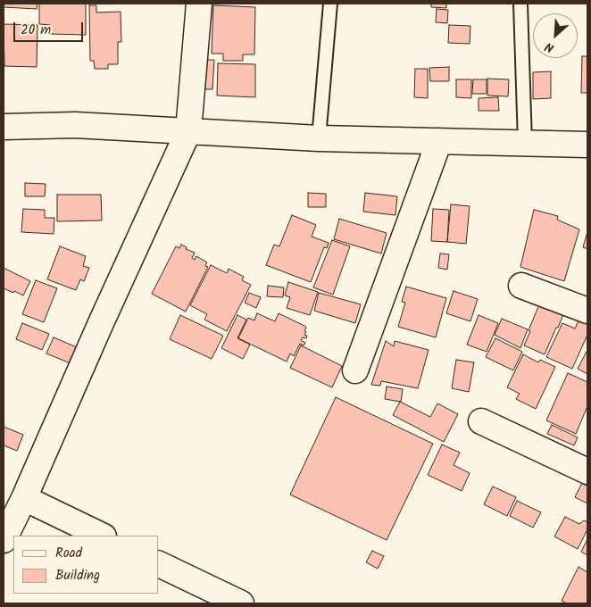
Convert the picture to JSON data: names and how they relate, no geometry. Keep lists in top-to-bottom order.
{
  "legend": ["Road", "Building"],
  "scale_bar": "20 m",
  "north": "bottom left"
}
